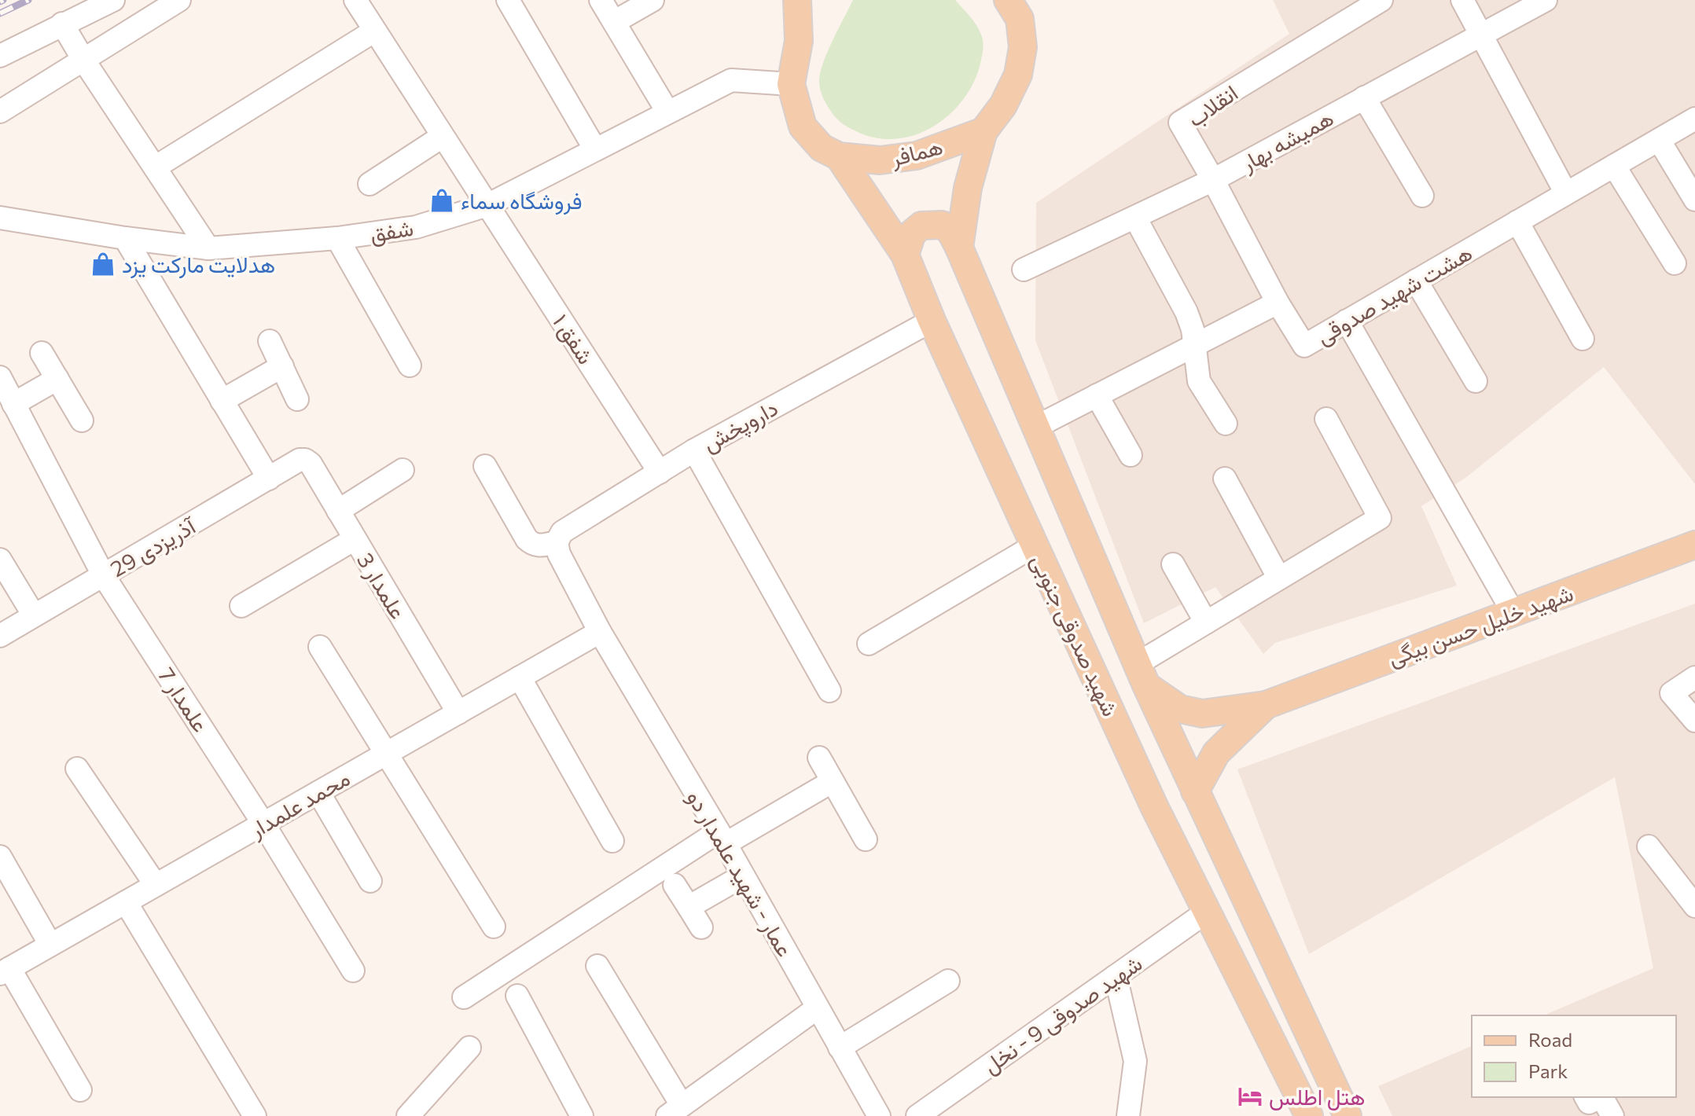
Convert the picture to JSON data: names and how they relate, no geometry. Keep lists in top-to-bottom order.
{
  "streets": {
    "main road": ["همافر", "شهید خلیل حسن بیگی", "شهید صدوقی جنوبی"],
    "street": [
      "انقلاب",
      "همیشه بهار",
      "شفق",
      "هشت شهید صدوقی",
      "شفق ۱",
      "داروپخش",
      "آذریزدی 29",
      "علمدار 3",
      "علمدار 7",
      "محمد علمدار",
      "عمار - شهید علمدار دو",
      "شهید صدوقی 9 - نخل"
    ]
  },
  "crossings": [
    ["انقلاب", "همیشه بهار"],
    ["انقلاب", "هشت شهید صدوقی"],
    ["همافر", "شفق"],
    ["همافر", "شهید صدوقی جنوبی"],
    ["شفق", "شفق ۱"],
    ["شفق ۱", "داروپخش"],
    ["داروپخش", "شهید صدوقی جنوبی"],
    ["داروپخش", "عمار - شهید علمدار دو"],
    ["آذریزدی 29", "علمدار 3"],
    ["آذریزدی 29", "علمدار 7"],
    ["علمدار 3", "محمد علمدار"],
    ["شهید صدوقی جنوبی", "شهید صدوقی 9 - نخل"],
    ["علمدار 7", "محمد علمدار"],
    ["محمد علمدار", "عمار - شهید علمدار دو"]
  ],
  "places": {
    "shop": ["فروشگاه سماء", "هدلایت مارکت یزد"],
    "hotel": ["هتل اطلس"]
  },
  "legend": ["Road", "Park"]
}
